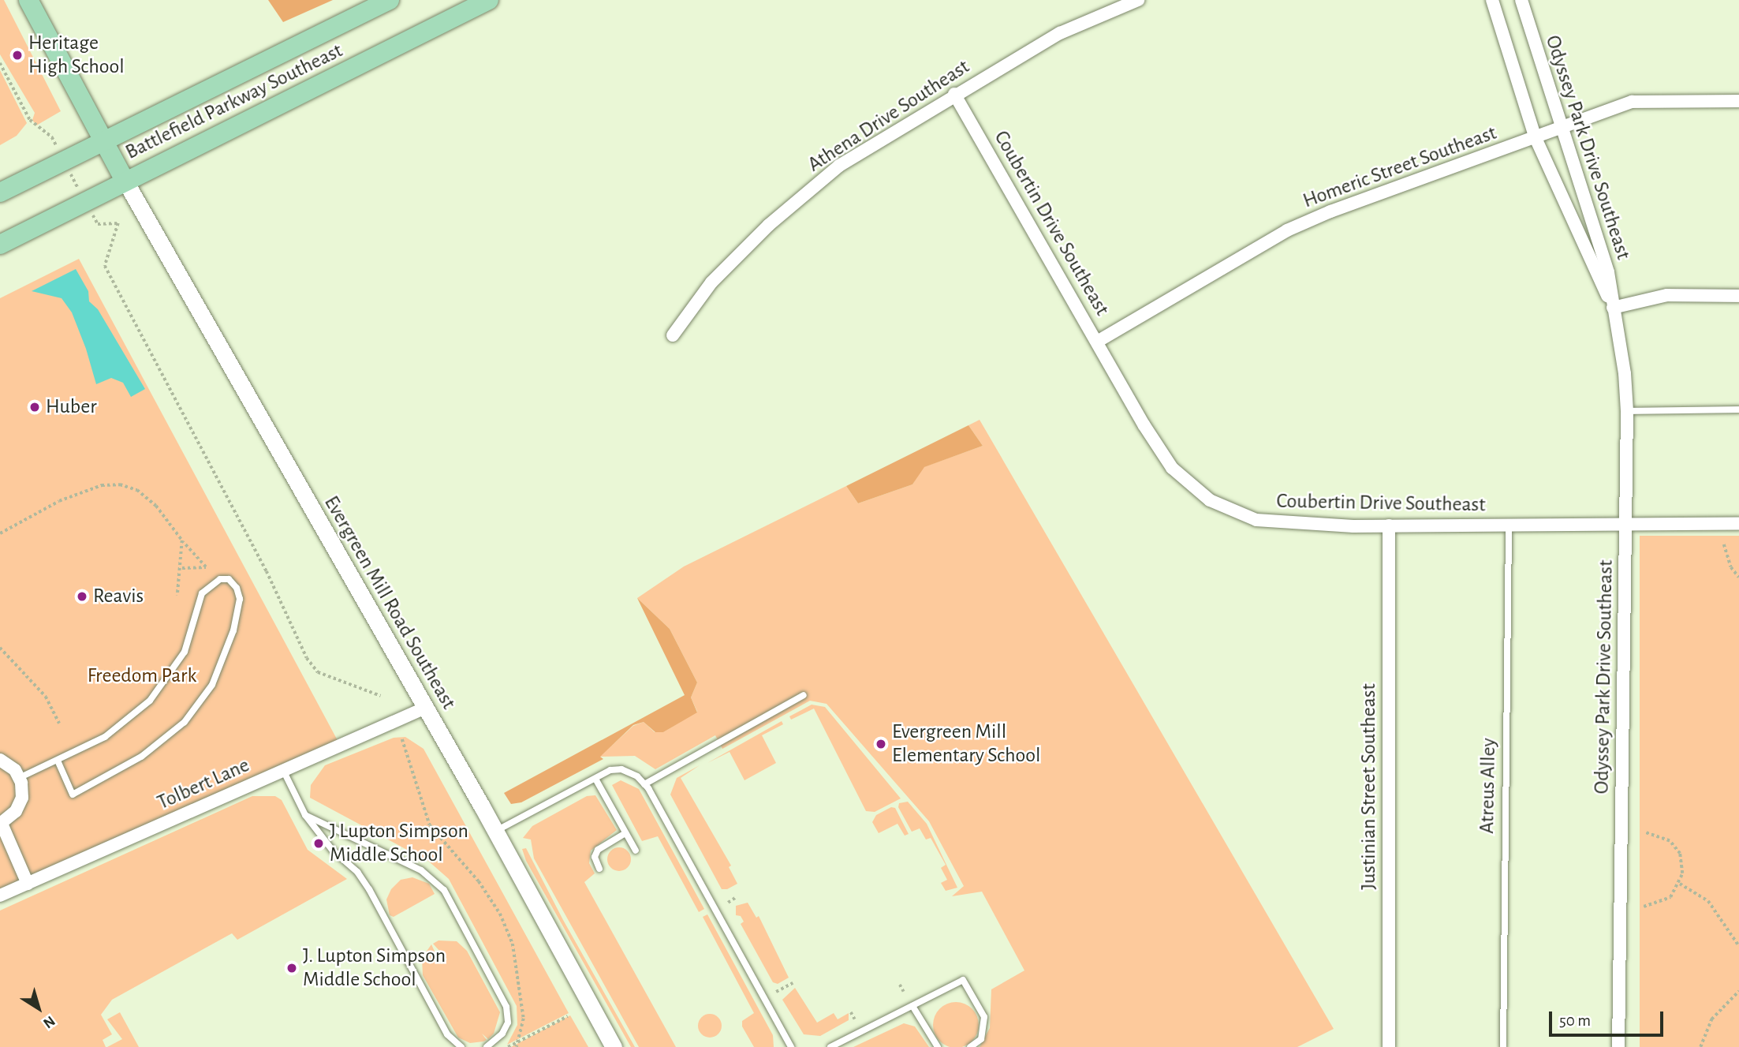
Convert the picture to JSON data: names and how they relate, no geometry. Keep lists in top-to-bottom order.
{
  "streets": {
    "main road": ["Battlefield Parkway Southeast", "Evergreen Mill Road Southeast"],
    "street": [
      "Athena Drive Southeast",
      "Odyssey Park Drive Southeast",
      "Homeric Street Southeast",
      "Coubertin Drive Southeast",
      "Tolbert Lane",
      "Justinian Street Southeast"
    ],
    "lane": ["Atreus Alley"]
  },
  "crossings": [
    ["Battlefield Parkway Southeast", "Evergreen Mill Road Southeast"],
    ["Athena Drive Southeast", "Coubertin Drive Southeast"],
    ["Odyssey Park Drive Southeast", "Homeric Street Southeast"],
    ["Odyssey Park Drive Southeast", "Coubertin Drive Southeast"],
    ["Homeric Street Southeast", "Coubertin Drive Southeast"],
    ["Coubertin Drive Southeast", "Atreus Alley"],
    ["Coubertin Drive Southeast", "Justinian Street Southeast"],
    ["Evergreen Mill Road Southeast", "Tolbert Lane"]
  ],
  "parks": ["Freedom Park"],
  "places": [
    "Heritage High School",
    "Huber",
    "Reavis",
    "Evergreen Mill Elementary School",
    "J Lupton Simpson Middle School",
    "J. Lupton Simpson Middle School"
  ],
  "scale_bar": "50 m",
  "north": "bottom right"
}
